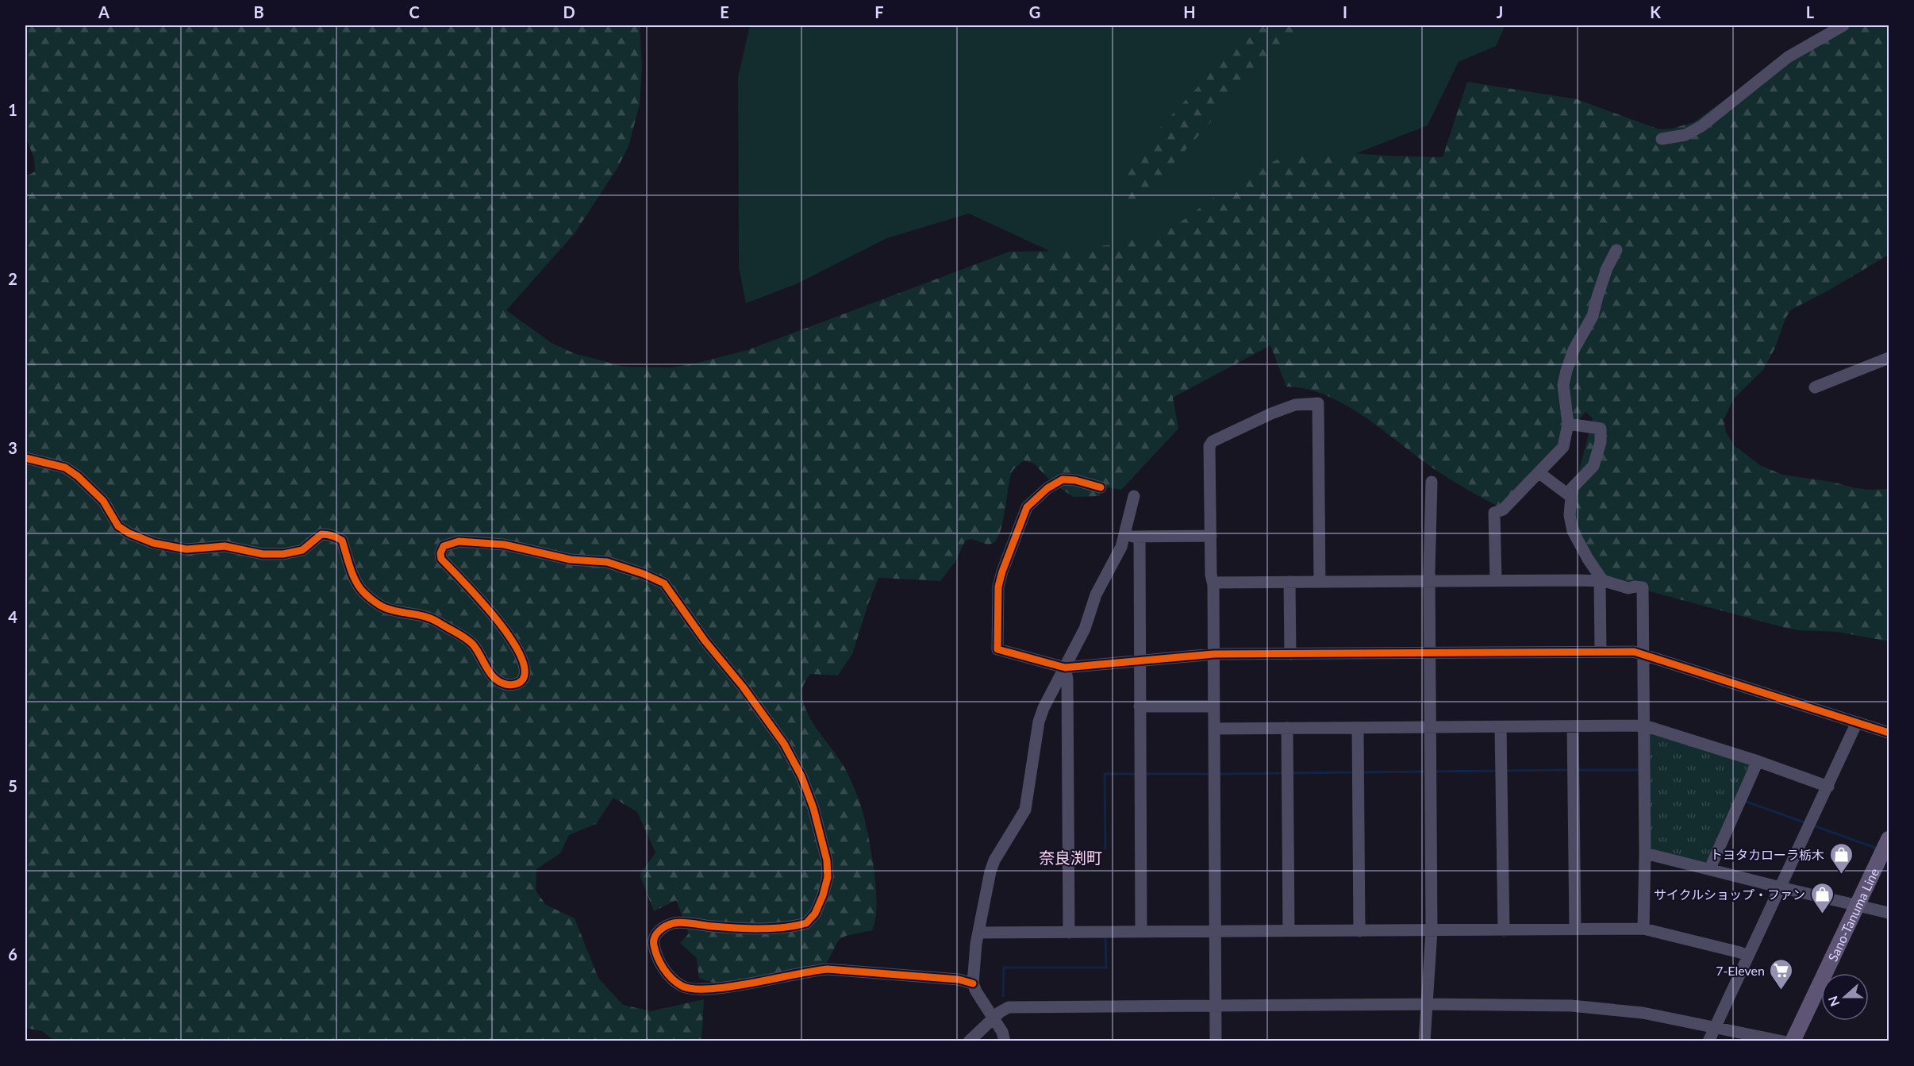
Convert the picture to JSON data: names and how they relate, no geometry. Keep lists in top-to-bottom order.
{
  "streets": {
    "main road": ["Sano-Tanuma Line"]
  },
  "districts": ["奈良渕町"],
  "places": {
    "shop": ["トヨタカローラ栃木", "サイクルショップ・ファン"],
    "supermarket": ["7-Eleven"]
  },
  "north": "left",
  "grid": {
    "columns": [
      "A",
      "B",
      "C",
      "D",
      "E",
      "F",
      "G",
      "H",
      "I",
      "J",
      "K",
      "L"
    ],
    "rows": [
      "1",
      "2",
      "3",
      "4",
      "5",
      "6"
    ]
  }
}
